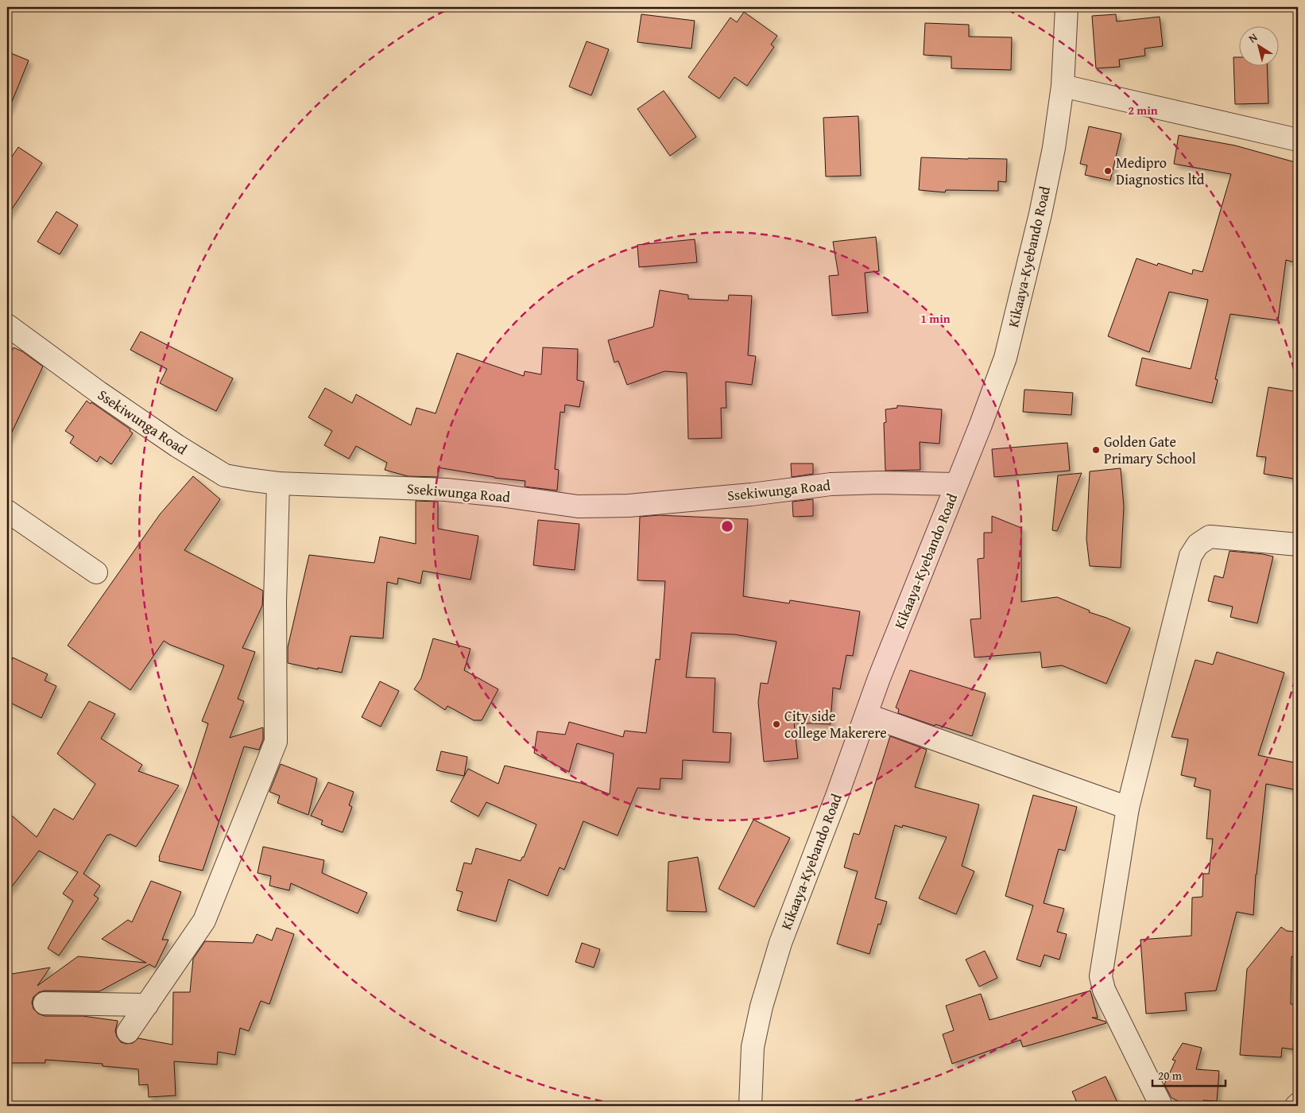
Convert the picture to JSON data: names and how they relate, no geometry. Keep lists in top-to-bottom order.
{
  "streets": {
    "street": ["Kikaaya-Kyebando Road", "Ssekiwunga Road"]
  },
  "crossings": [
    ["Kikaaya-Kyebando Road", "Ssekiwunga Road"]
  ],
  "places": ["Medipro Diagnostics ltd", "Golden Gate Primary School", "City side college Makerere"],
  "scale_bar": "20 m",
  "north": "top left",
  "rings": ["2 min", "1 min"]
}
